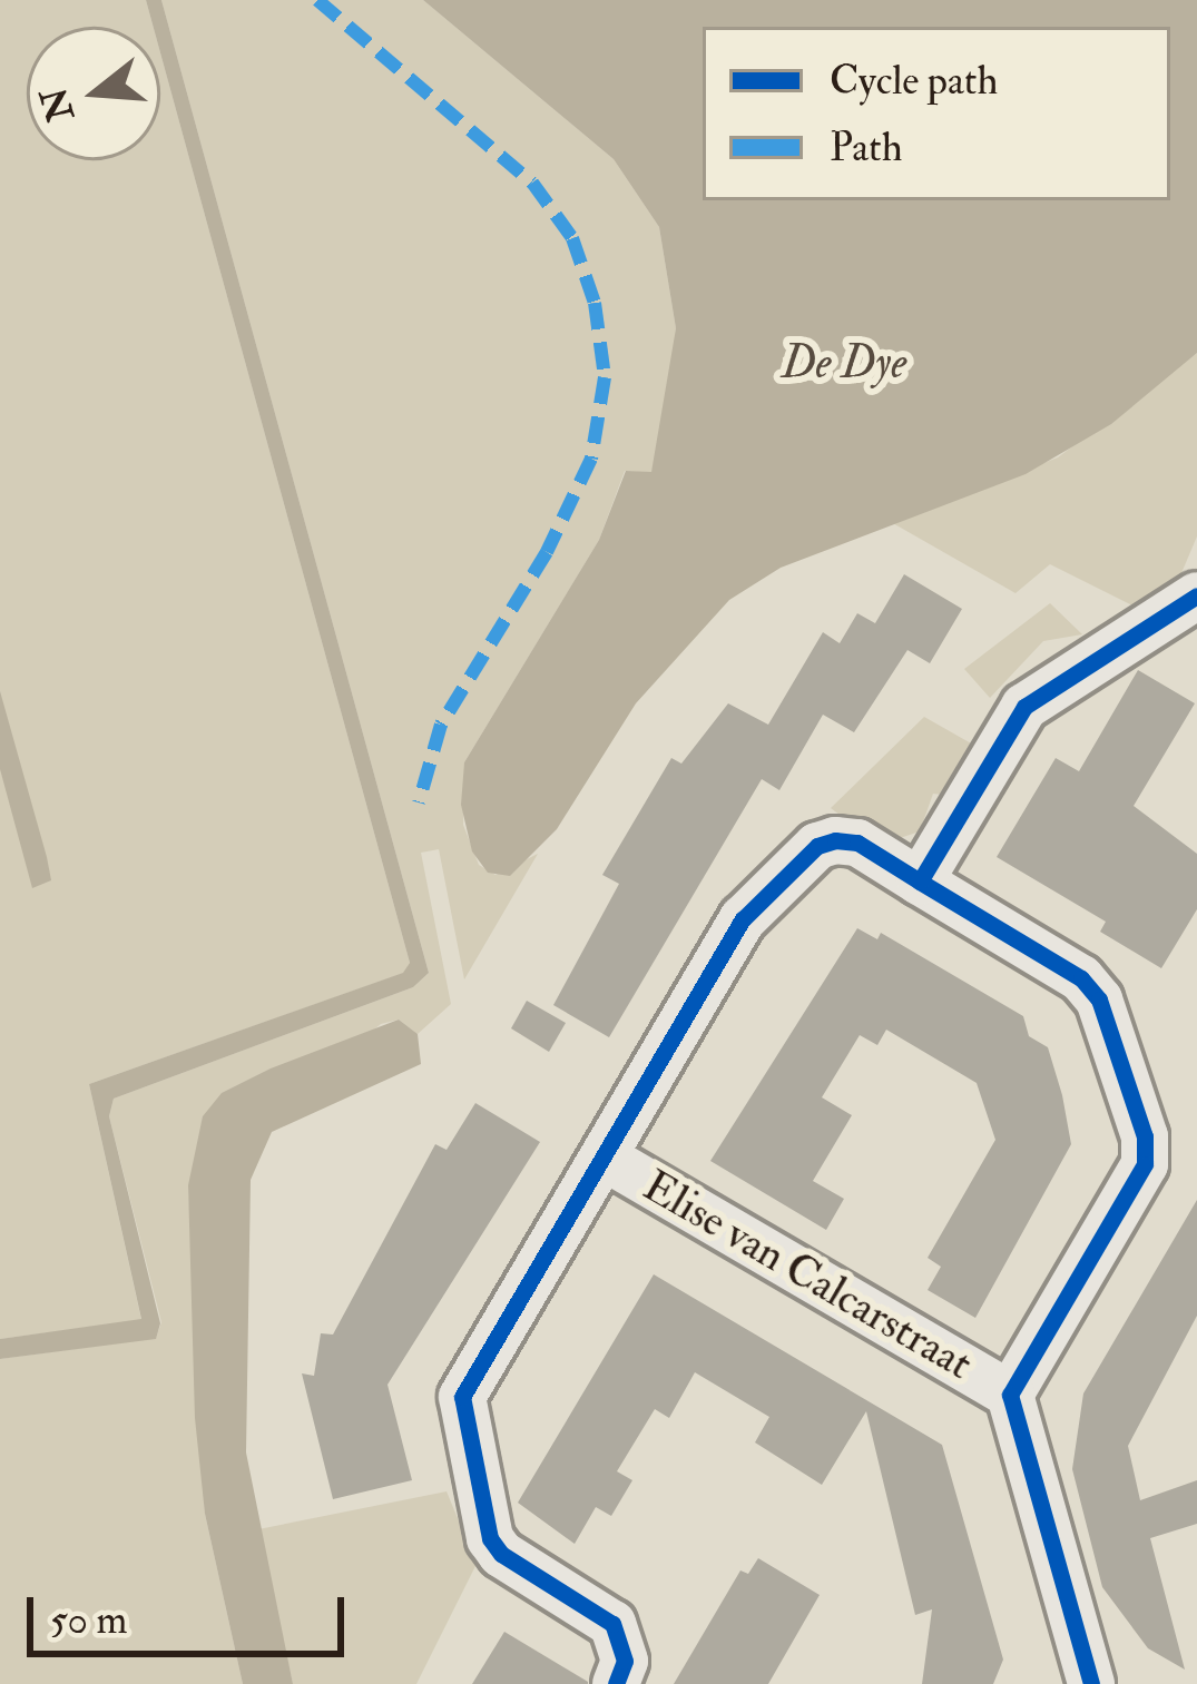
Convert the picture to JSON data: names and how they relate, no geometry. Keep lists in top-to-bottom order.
{
  "streets": {
    "street": ["Elise van Calcarstraat"]
  },
  "water": ["De Dye"],
  "legend": ["Cycle path", "Path"],
  "scale_bar": "50 m",
  "north": "left"
}
